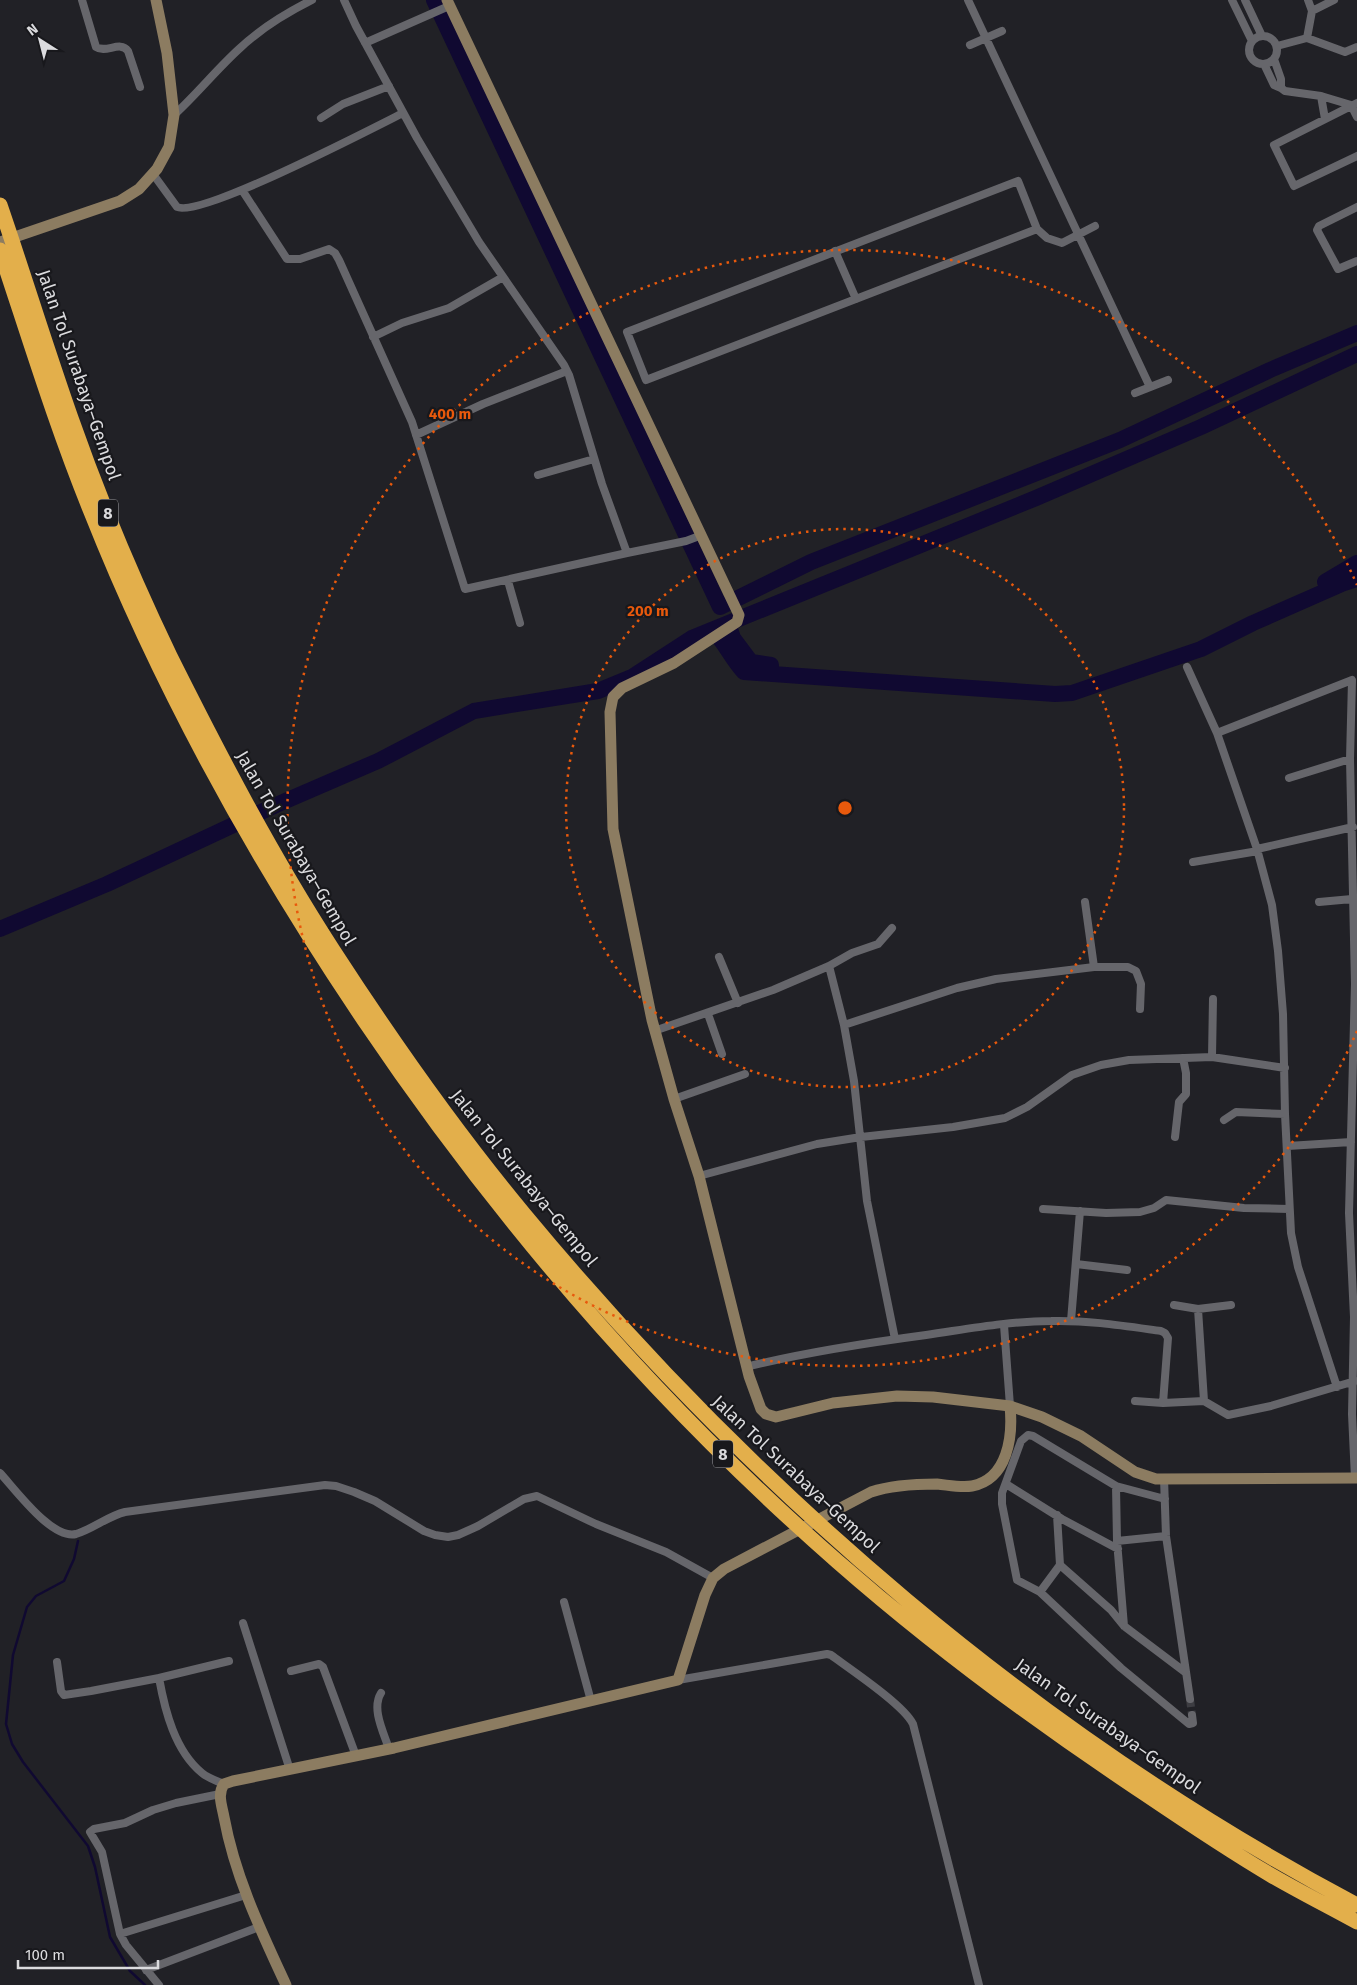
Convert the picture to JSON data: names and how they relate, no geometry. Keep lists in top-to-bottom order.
{
  "streets": {
    "highway": ["Jalan Tol Surabaya–Gempol", "8"]
  },
  "scale_bar": "100 m",
  "north": "top left",
  "rings": ["400 m", "200 m"]
}
